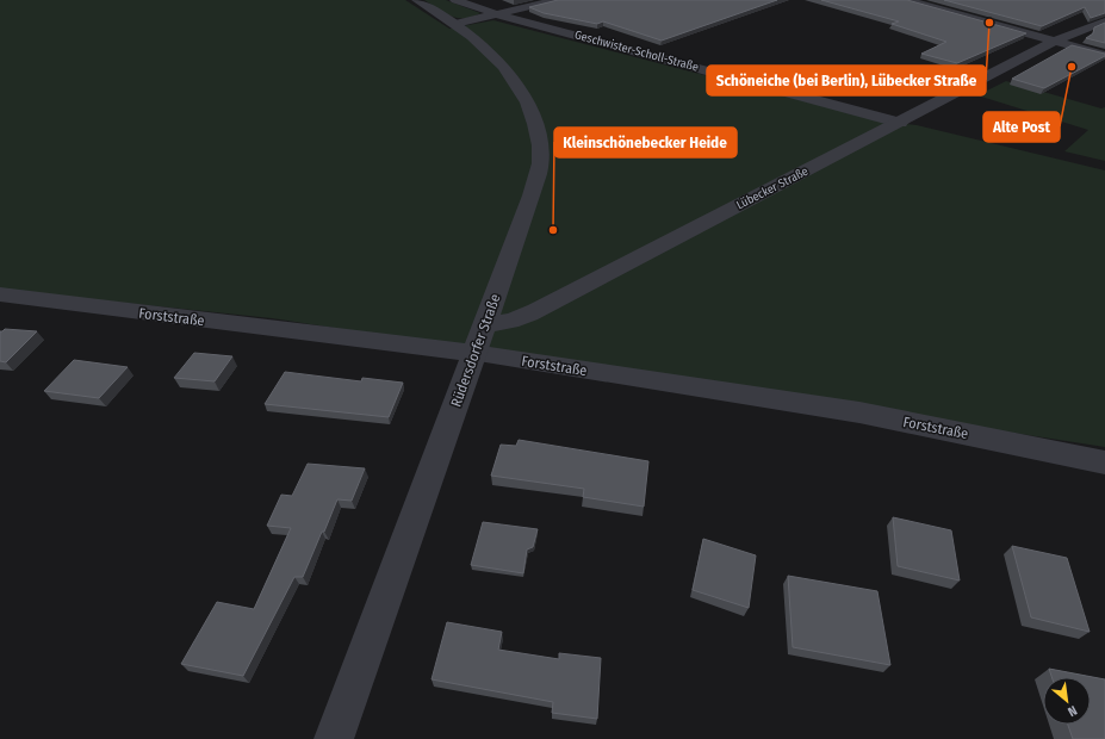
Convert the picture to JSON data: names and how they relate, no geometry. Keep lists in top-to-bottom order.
{
  "streets": {
    "street": [
      "Geschwister-Scholl-Straße",
      "Lübecker Straße",
      "Forststraße",
      "Rüdersdorfer Straße"
    ]
  },
  "crossings": [
    ["Geschwister-Scholl-Straße", "Lübecker Straße"],
    ["Lübecker Straße", "Rüdersdorfer Straße"],
    ["Forststraße", "Rüdersdorfer Straße"]
  ],
  "places": ["Schöneiche (bei Berlin), Lübecker Straße", "Alte Post", "Kleinschönebecker Heide"],
  "north": "bottom right"
}
